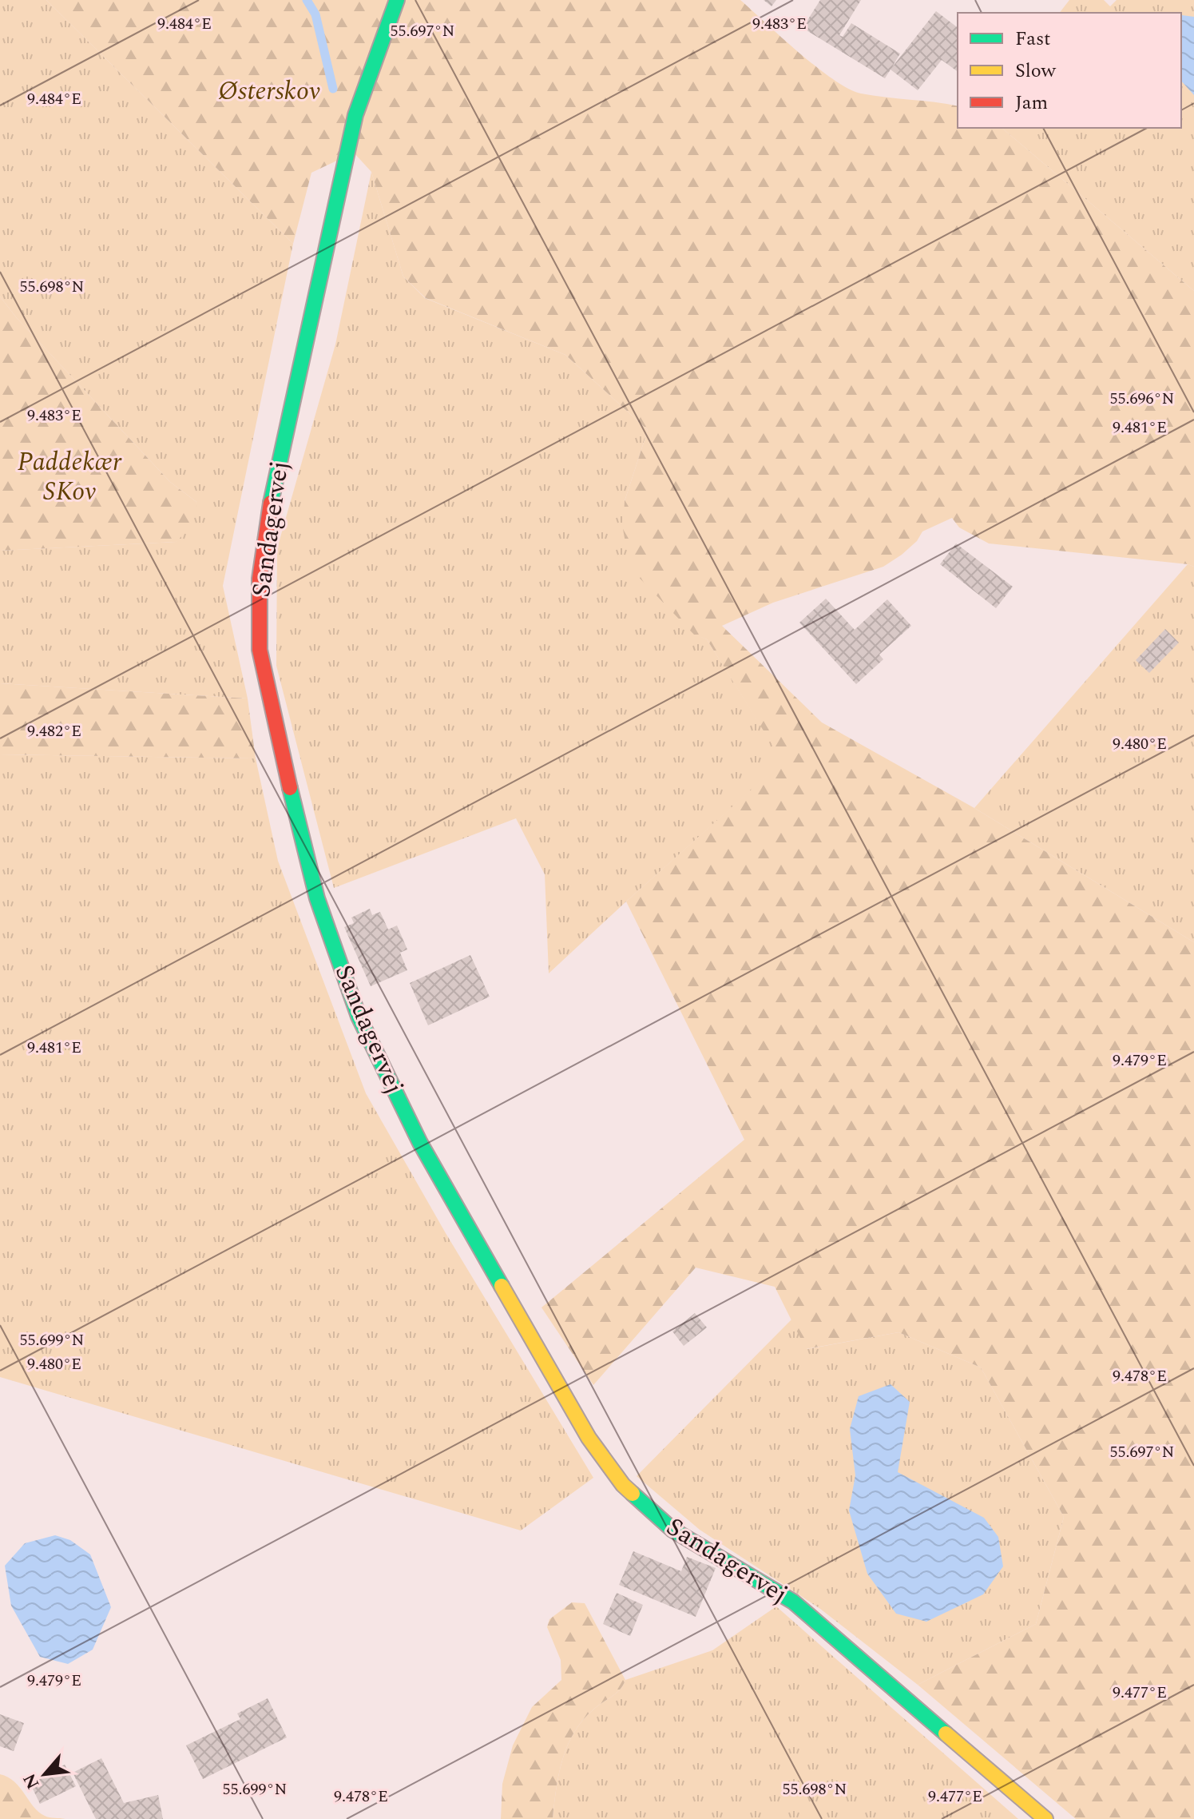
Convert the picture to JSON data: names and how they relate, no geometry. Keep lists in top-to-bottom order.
{
  "streets": {
    "street": ["Sandagervej"]
  },
  "parks": ["Østerskov", "Paddekær SKov"],
  "legend": ["Fast", "Slow", "Jam"],
  "north": "bottom left",
  "coordinates": [
    "9.483°E",
    "9.484°E",
    "55.697°N",
    "55.698°N",
    "55.696°N",
    "9.481°E",
    "9.482°E",
    "9.480°E",
    "9.479°E",
    "55.699°N",
    "9.478°E",
    "9.477°E"
  ]
}
